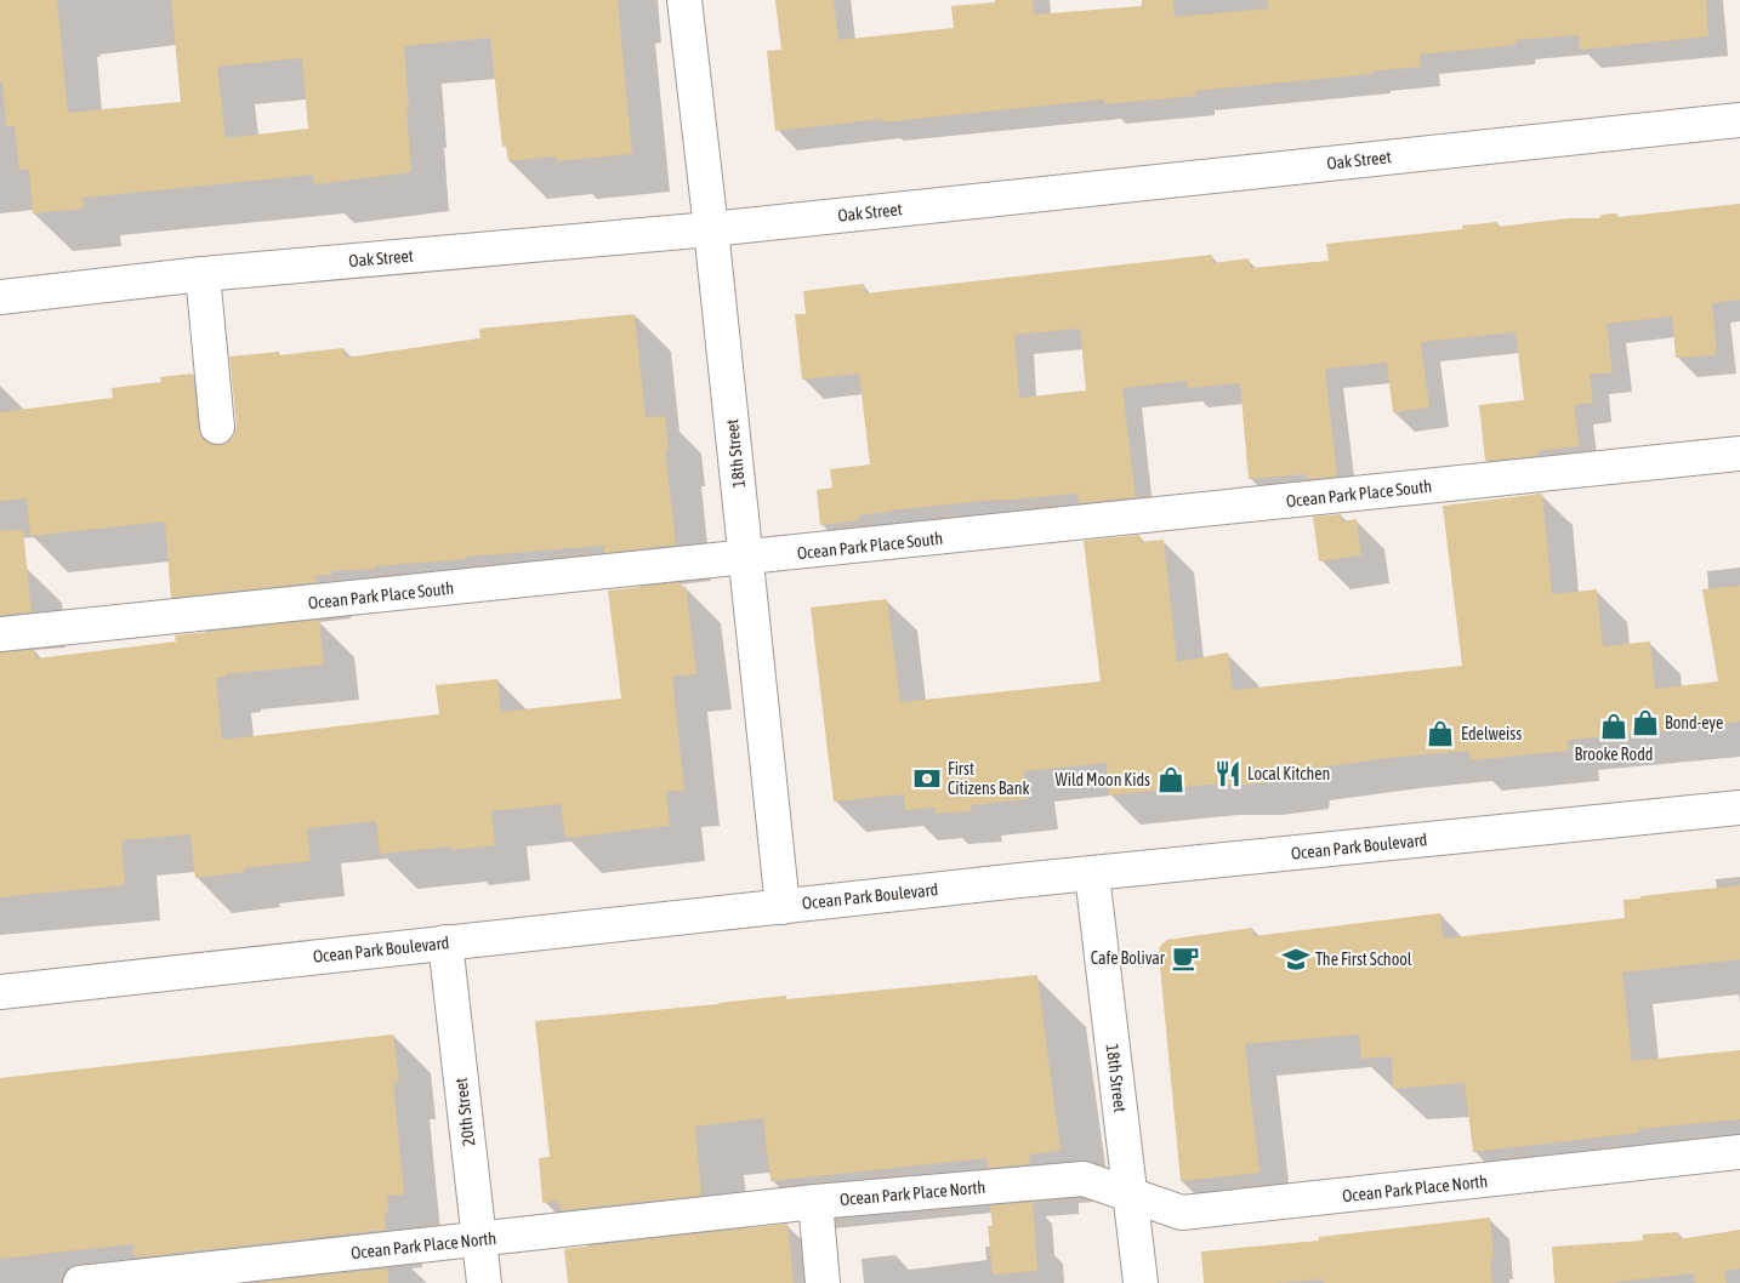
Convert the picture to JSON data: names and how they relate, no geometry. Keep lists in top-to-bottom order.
{
  "streets": {
    "street": [
      "Oak Street",
      "18th Street",
      "Ocean Park Place South",
      "Ocean Park Boulevard",
      "20th Street",
      "Ocean Park Place North"
    ]
  },
  "crossings": [
    ["Oak Street", "18th Street"],
    ["18th Street", "Ocean Park Place South"],
    ["18th Street", "Ocean Park Boulevard"],
    ["18th Street", "Ocean Park Place North"],
    ["Ocean Park Boulevard", "20th Street"],
    ["20th Street", "Ocean Park Place North"]
  ],
  "places": {
    "shop": [
      "Bond-eye",
      "Brooke Rodd",
      "Edelweiss",
      "Wild Moon Kids"
    ],
    "restaurant": ["Local Kitchen"],
    "bank": ["First Citizens Bank"],
    "cafe": ["Cafe Bolivar"],
    "school or university": ["The First School"]
  }
}
